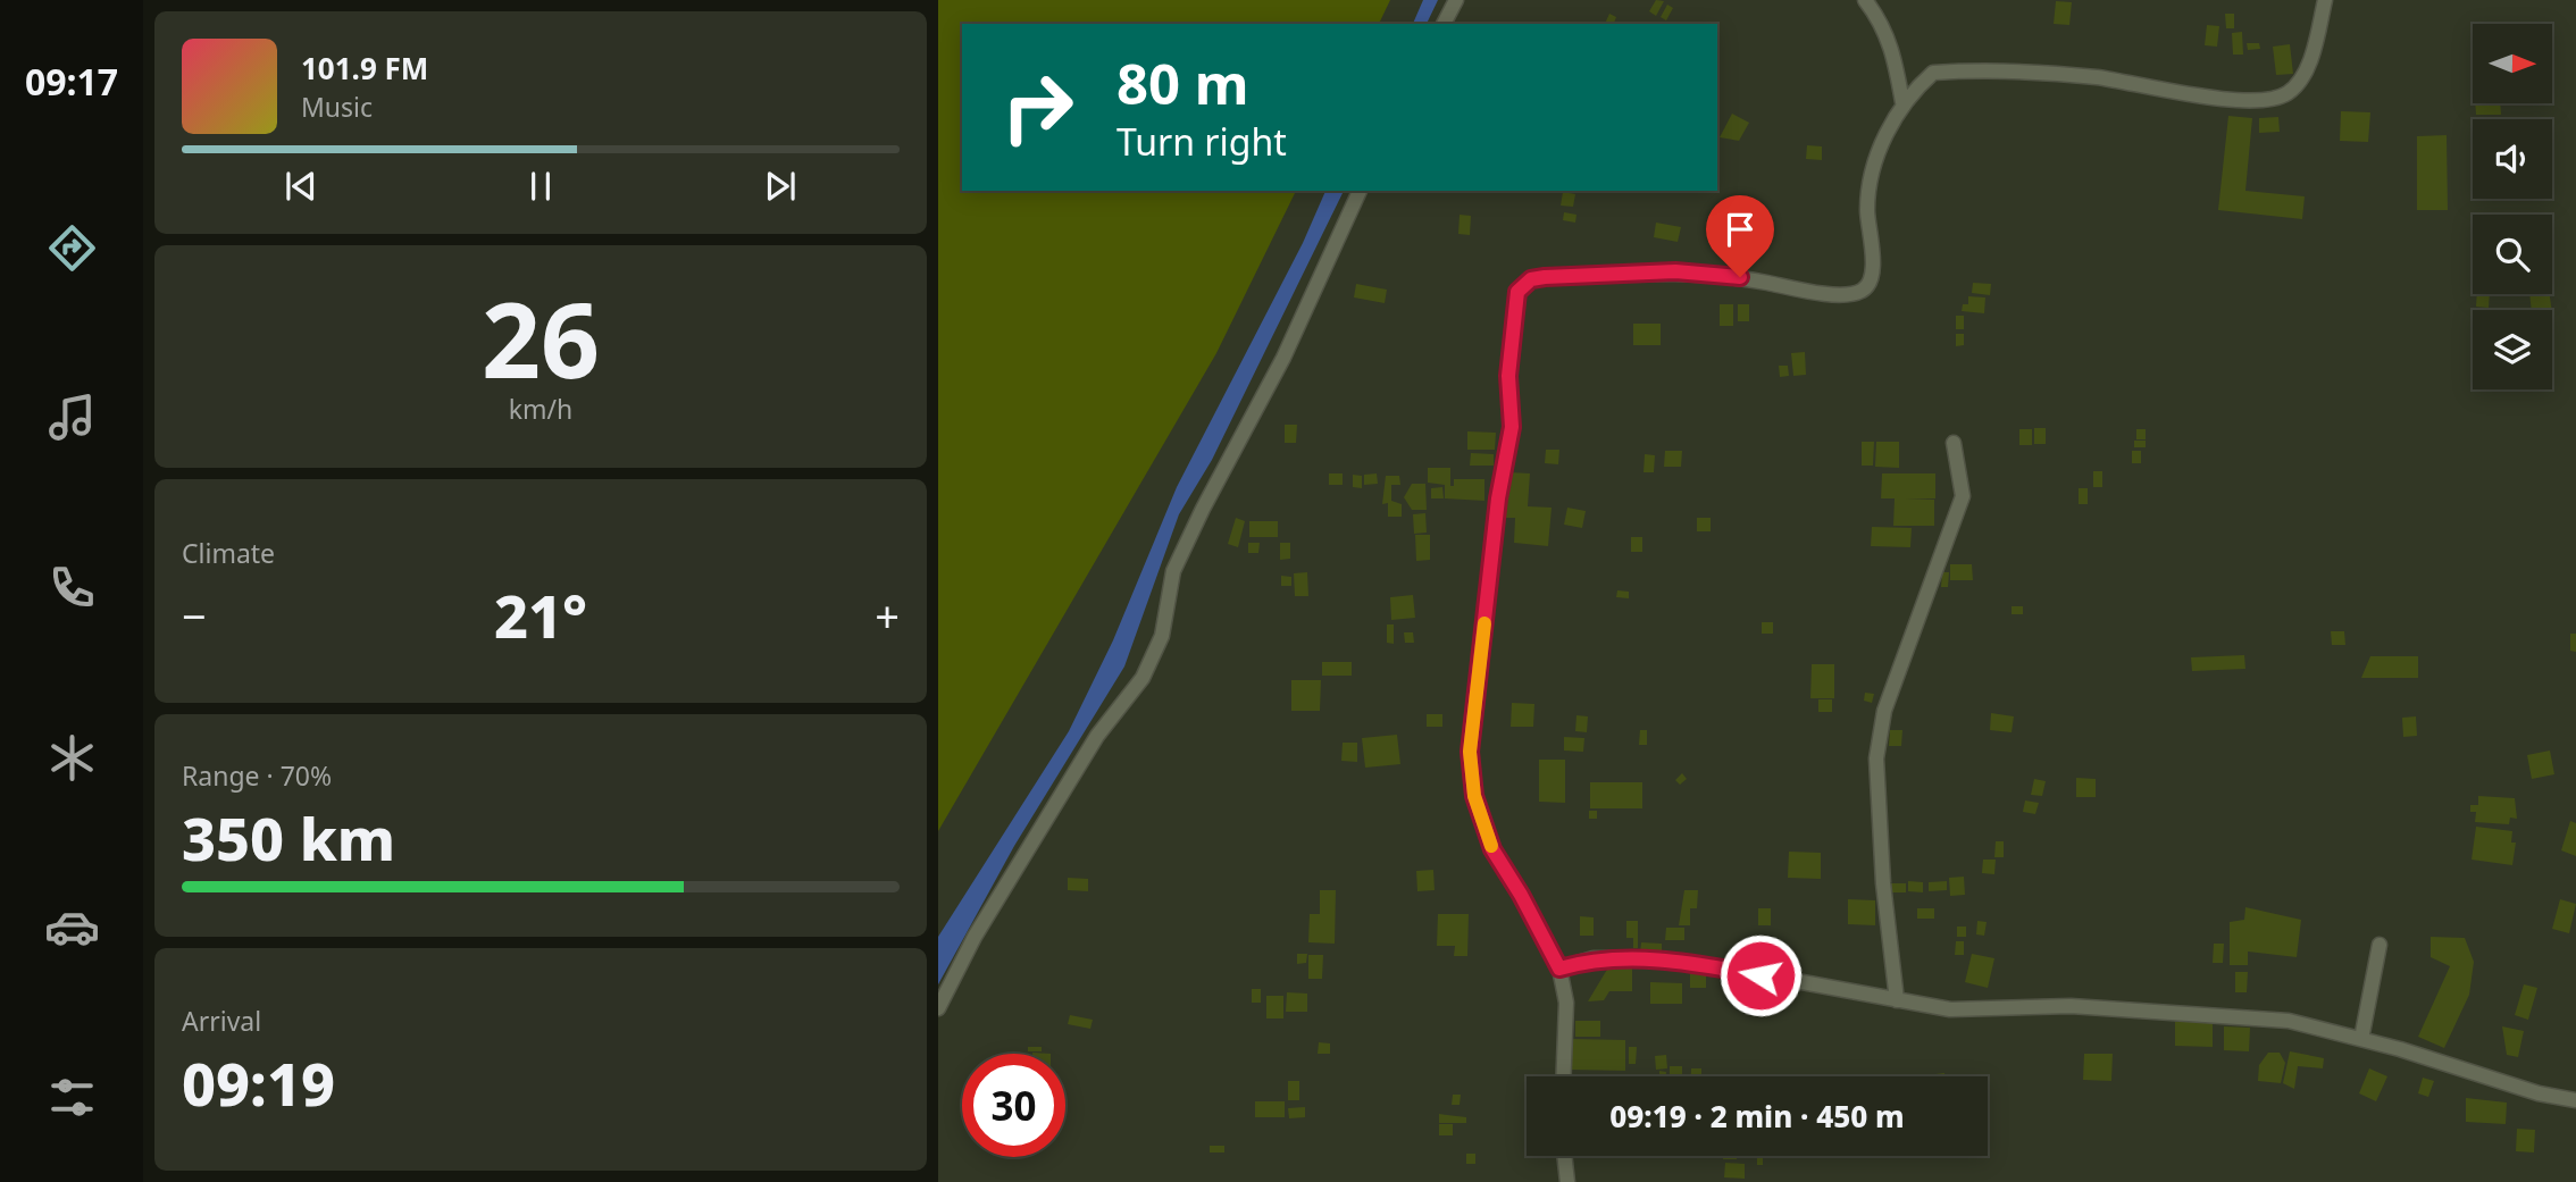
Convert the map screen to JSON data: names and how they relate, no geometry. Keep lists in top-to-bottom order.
{
  "north": "right",
  "page": {
    "tabs": "09:17",
    "turn": ["80 m", "Turn right"],
    "song": ["101.9 FM", "Music"],
    "tile": [
      ["26", "km/h"],
      "Climate",
      ["Range · 70%", "350 km"],
      ["Arrival", "09:19"]
    ],
    "heat": ["−", "21°", "+"],
    "limit": "30",
    "trip": "09:19 · 2 min · 450 m"
  }
}
